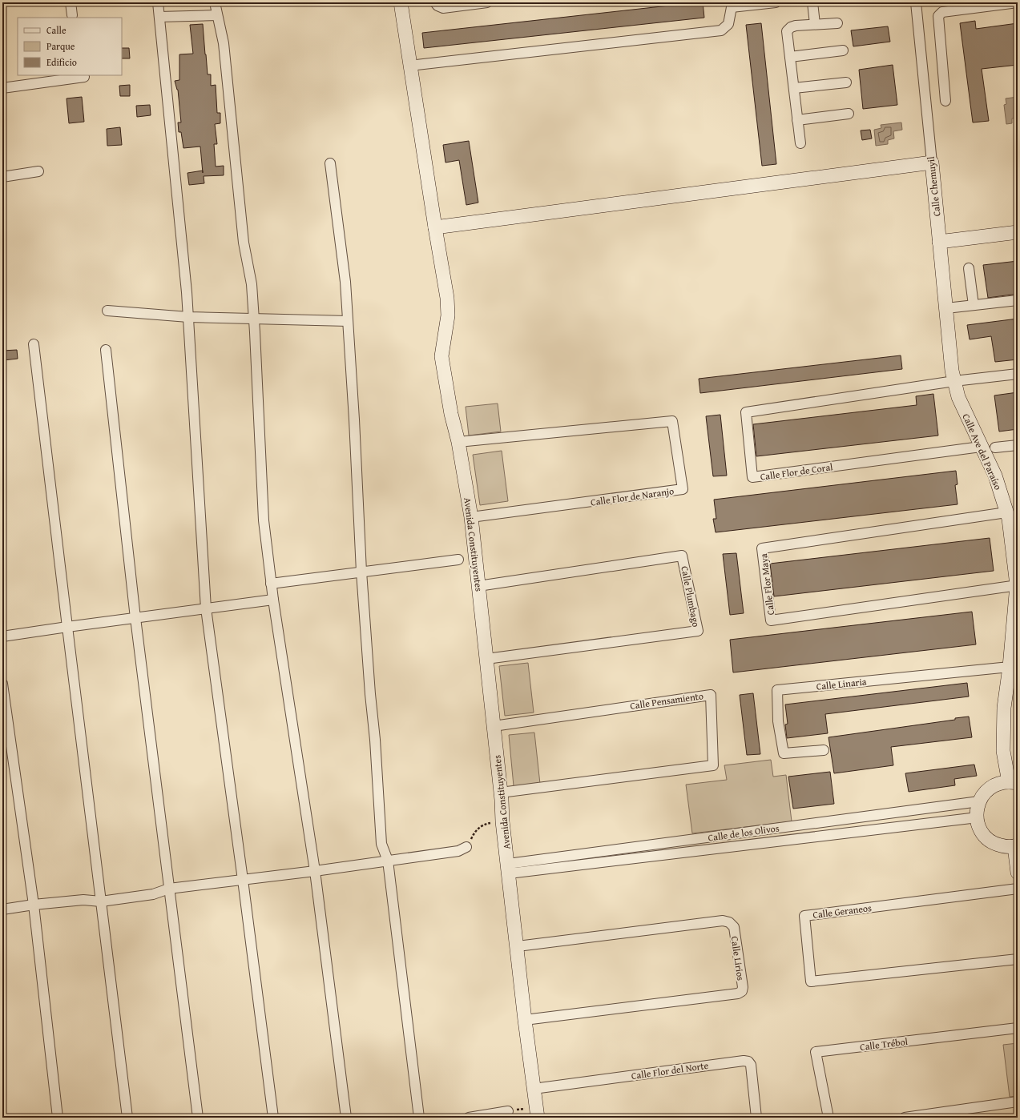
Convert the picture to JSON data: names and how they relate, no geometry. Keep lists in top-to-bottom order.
{
  "streets": {
    "main road": ["Calle Chemuyil", "Calle Ave del Paraíso", "Avenida Constituyentes"],
    "street": [
      "Calle Flor de Coral",
      "Calle Flor de Naranjo",
      "Calle Flor Maya",
      "Calle Plumbago",
      "Calle Linaria",
      "Calle Pensamiento",
      "Calle de los Olivos",
      "Calle Geraneos",
      "Calle Lirios",
      "Calle Trébol",
      "Calle Flor del Norte"
    ]
  },
  "crossings": [
    ["Calle Chemuyil", "Calle Ave del Paraíso"],
    ["Calle Chemuyil", "Calle Flor de Coral"],
    ["Calle Ave del Paraíso", "Calle Flor de Coral"],
    ["Calle Ave del Paraíso", "Calle Flor Maya"],
    ["Calle Ave del Paraíso", "Calle Linaria"],
    ["Calle Flor de Naranjo", "Avenida Constituyentes"],
    ["Avenida Constituyentes", "Calle Plumbago"],
    ["Avenida Constituyentes", "Calle Pensamiento"],
    ["Avenida Constituyentes", "Calle de los Olivos"],
    ["Avenida Constituyentes", "Calle Lirios"],
    ["Avenida Constituyentes", "Calle Flor del Norte"]
  ],
  "legend": ["Calle", "Parque", "Edificio"]
}
